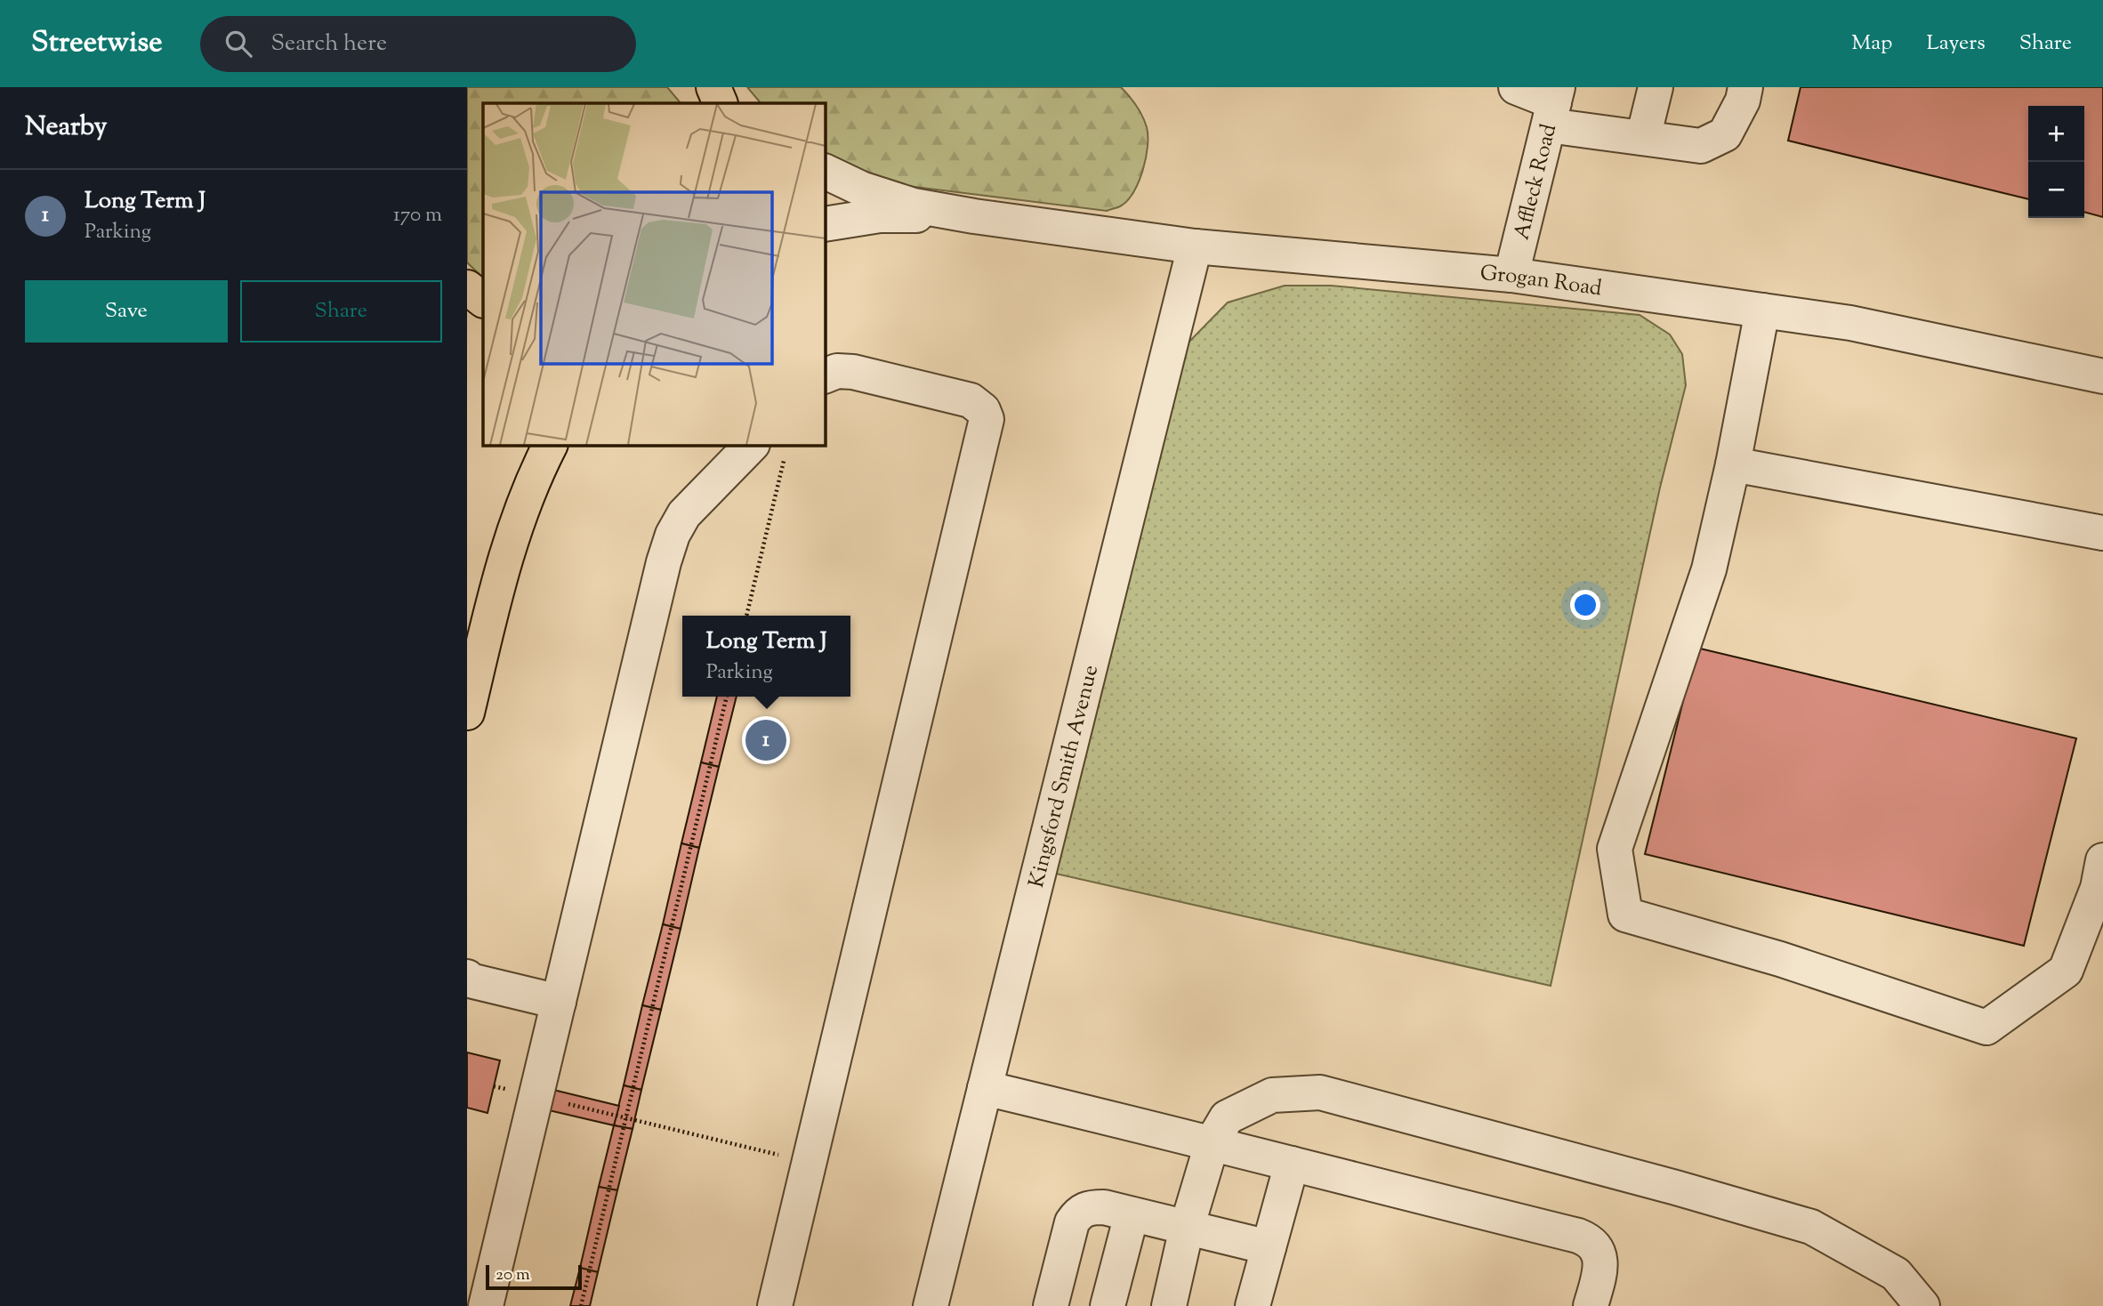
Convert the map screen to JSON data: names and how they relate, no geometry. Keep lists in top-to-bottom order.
{
  "streets": {
    "street": ["Affleck Road", "Grogan Road", "Kingsford Smith Avenue"]
  },
  "crossings": [
    ["Affleck Road", "Grogan Road"],
    ["Grogan Road", "Kingsford Smith Avenue"]
  ],
  "scale_bar": "20 m",
  "page": {
    "header": "Streetwise",
    "search": "Search here",
    "nav": ["Map", "Layers", "Share"],
    "heading": "Nearby",
    "map_buttons": ["+", "−"],
    "list": [
      {
        "mark": "1",
        "name": "Long Term J",
        "note": "Parking",
        "value": "170 m"
      }
    ],
    "buttons": ["Save", "Share"],
    "popup": ["Long Term J", "Parking"],
    "pins": "1",
    "scale": "20 m"
  }
}
